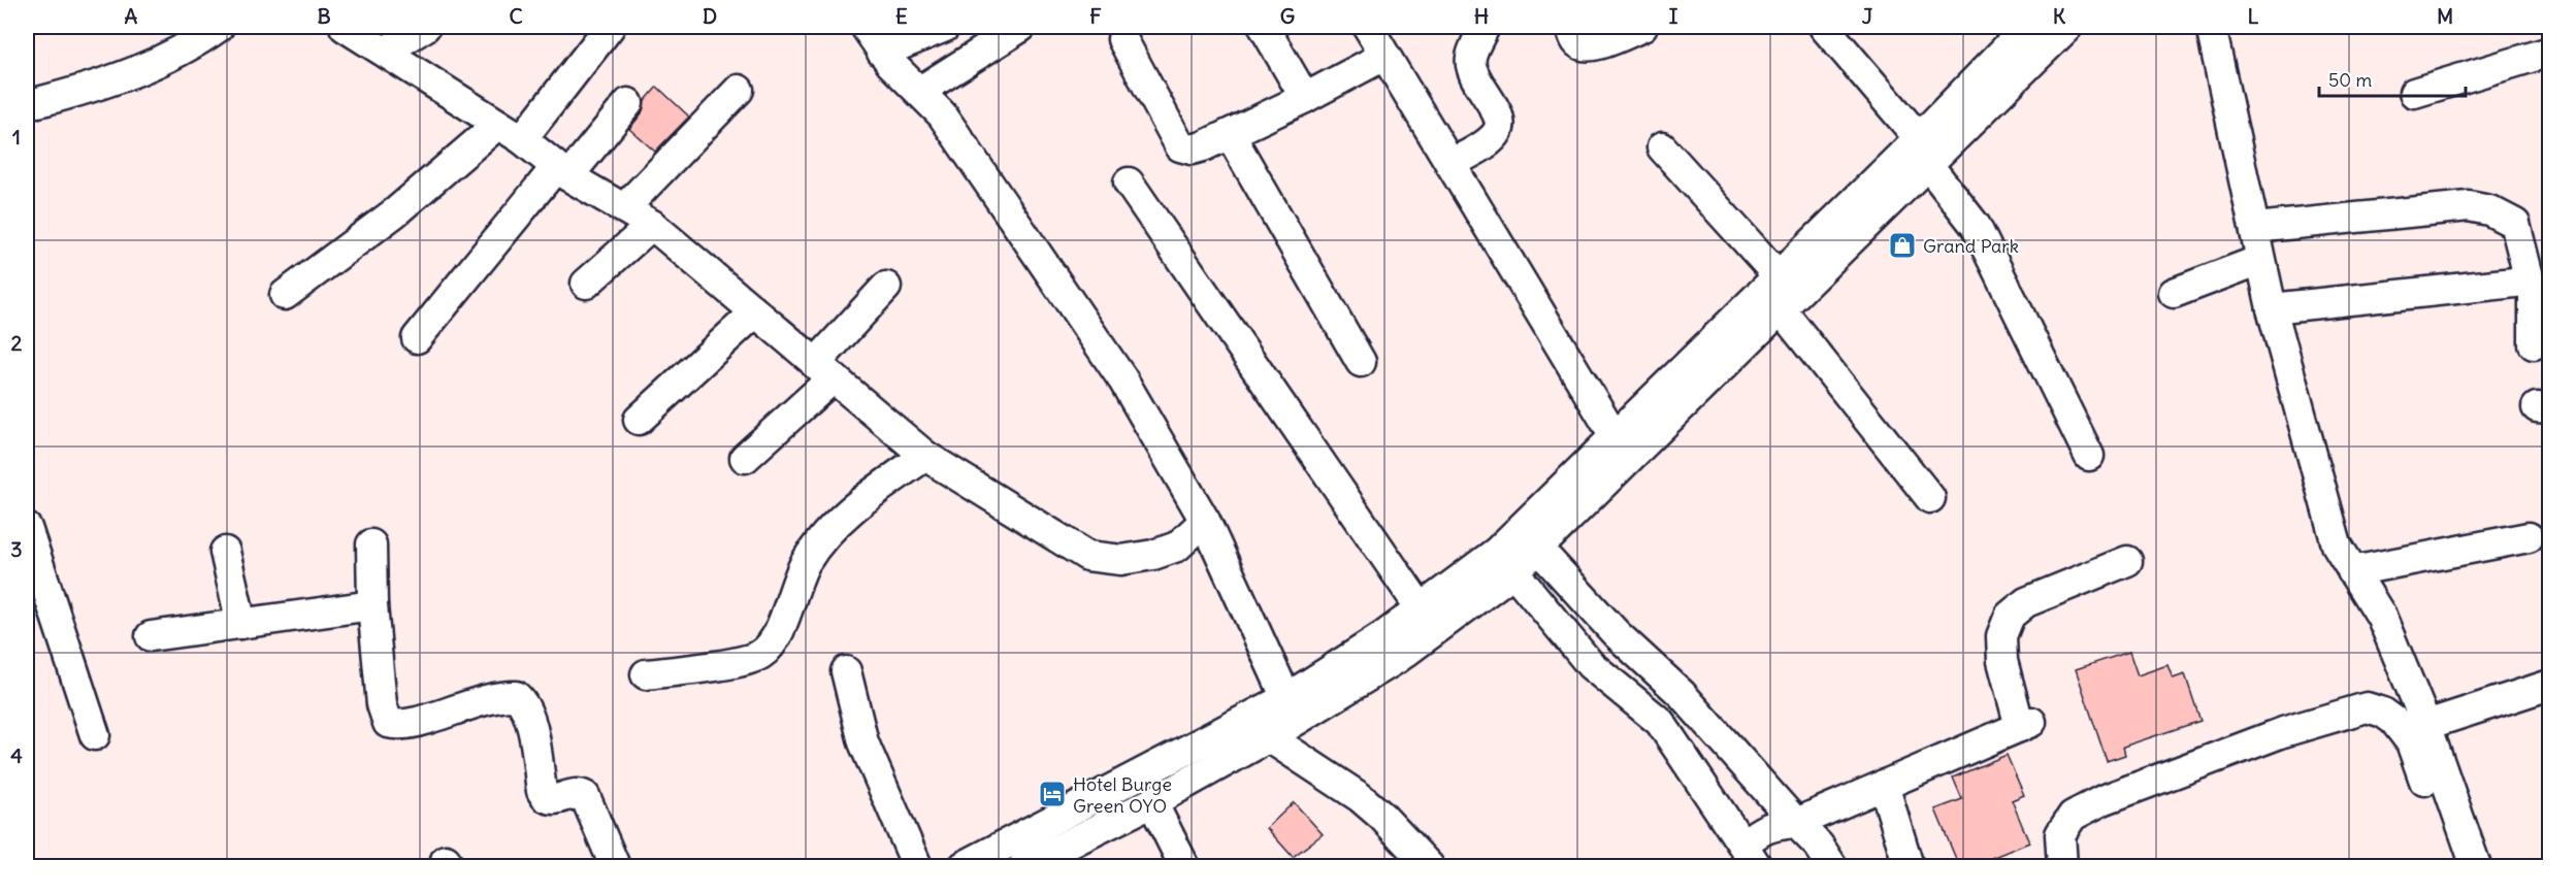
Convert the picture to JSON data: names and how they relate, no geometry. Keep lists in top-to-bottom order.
{
  "places": {
    "shop": ["Grand Park"],
    "hotel": ["Hotel Burge Green OYO"]
  },
  "scale_bar": "50 m",
  "grid": {
    "columns": [
      "A",
      "B",
      "C",
      "D",
      "E",
      "F",
      "G",
      "H",
      "I",
      "J",
      "K",
      "L",
      "M"
    ],
    "rows": [
      "1",
      "2",
      "3",
      "4"
    ]
  }
}
